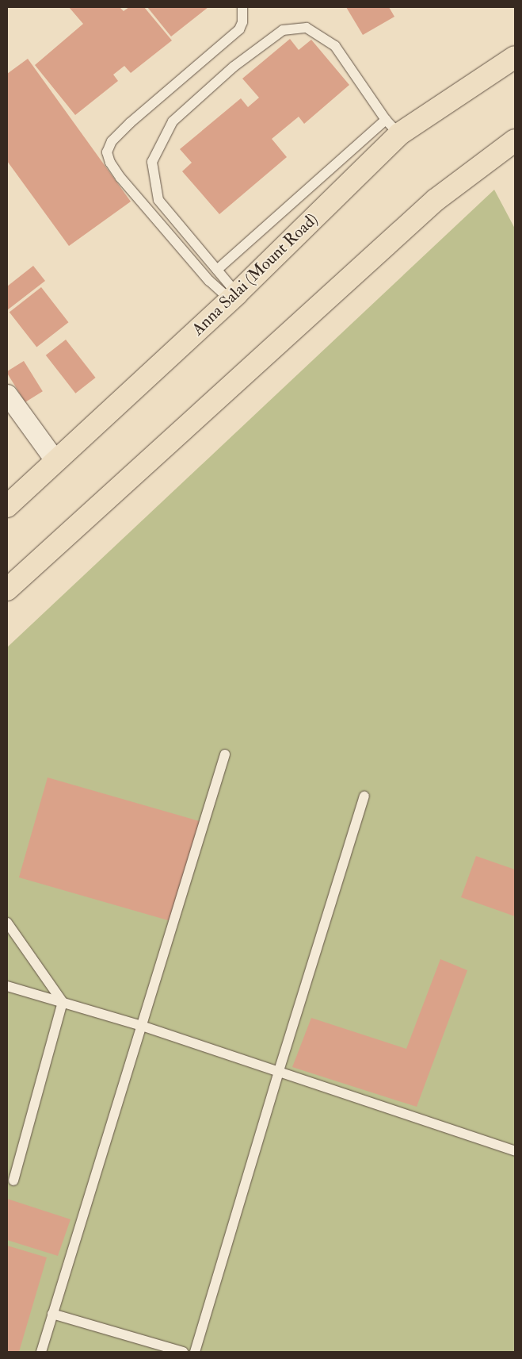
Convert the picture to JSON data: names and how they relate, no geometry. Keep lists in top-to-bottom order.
{
  "streets": {
    "main road": ["Anna Salai (Mount Road)"]
  }
}
